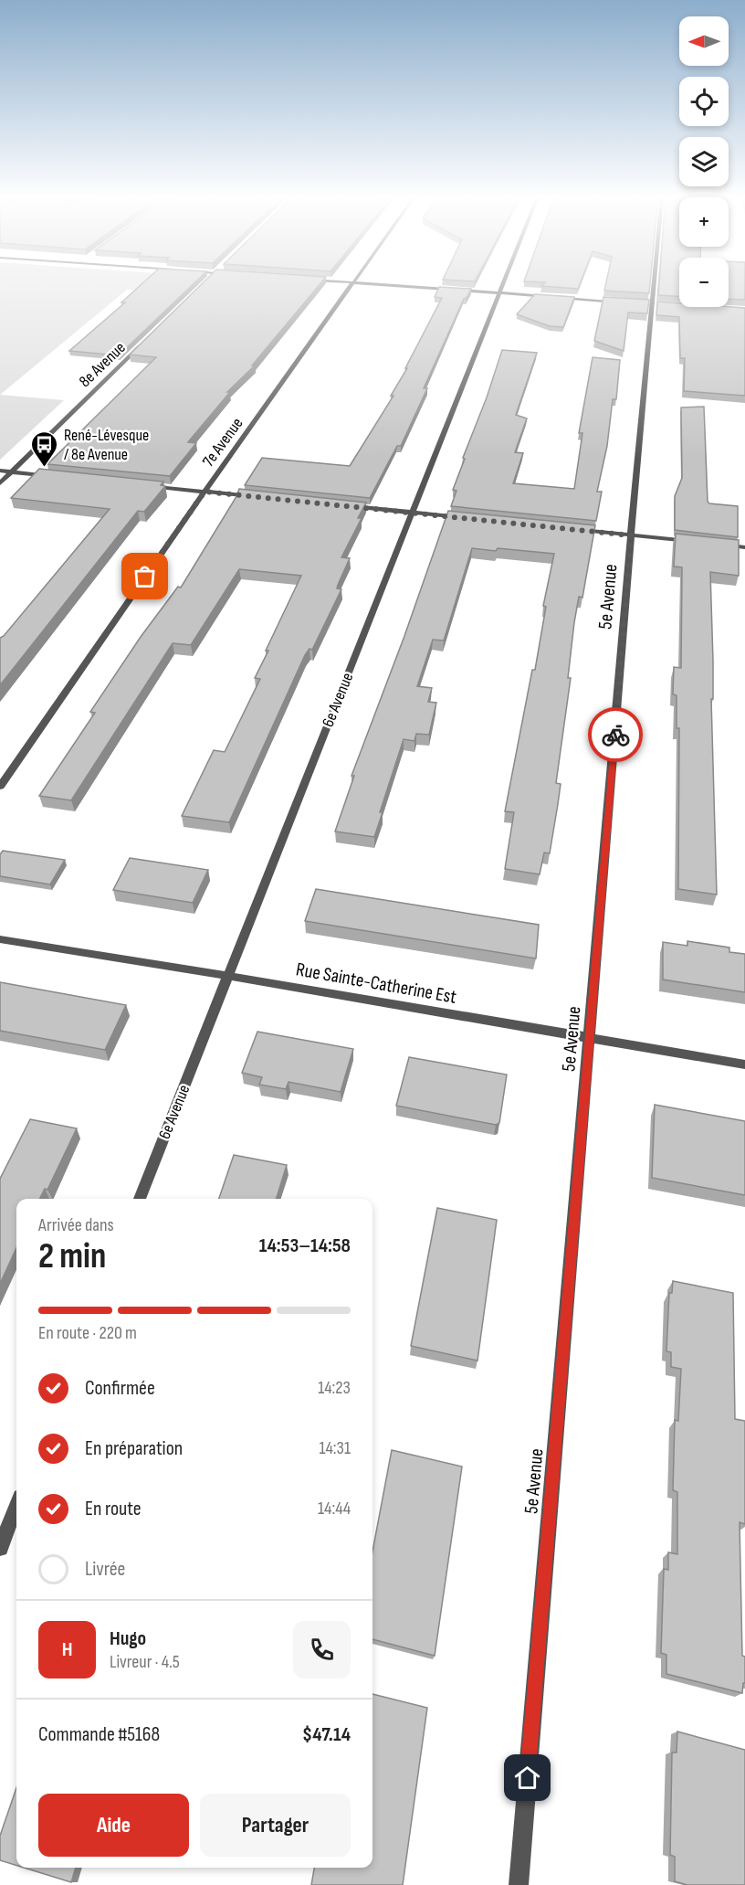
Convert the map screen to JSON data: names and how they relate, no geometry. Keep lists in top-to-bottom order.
{
  "streets": {
    "street": [
      "8e Avenue",
      "7e Avenue",
      "5e Avenue",
      "6e Avenue",
      "Rue Sainte-Catherine Est"
    ]
  },
  "crossings": [
    ["5e Avenue", "Rue Sainte-Catherine Est"],
    ["6e Avenue", "Rue Sainte-Catherine Est"]
  ],
  "places": {
    "bus stop": ["René-Lévesque / 8e Avenue"]
  },
  "north": "left",
  "page": {
    "map_buttons": ["+", "−"],
    "heading": ["2 min", "Arrivée dans", "14:53–14:58"],
    "panel": [
      "Hugo",
      "Livreur · 4.5",
      "Commande #5168",
      "$47.14"
    ],
    "bar": "En route · 220 m",
    "list": [
      ["Confirmée", "14:23"],
      ["En préparation", "14:31"],
      ["En route", "14:44"],
      "Livrée"
    ],
    "round": "H",
    "buttons": ["Aide", "Partager"]
  }
}
